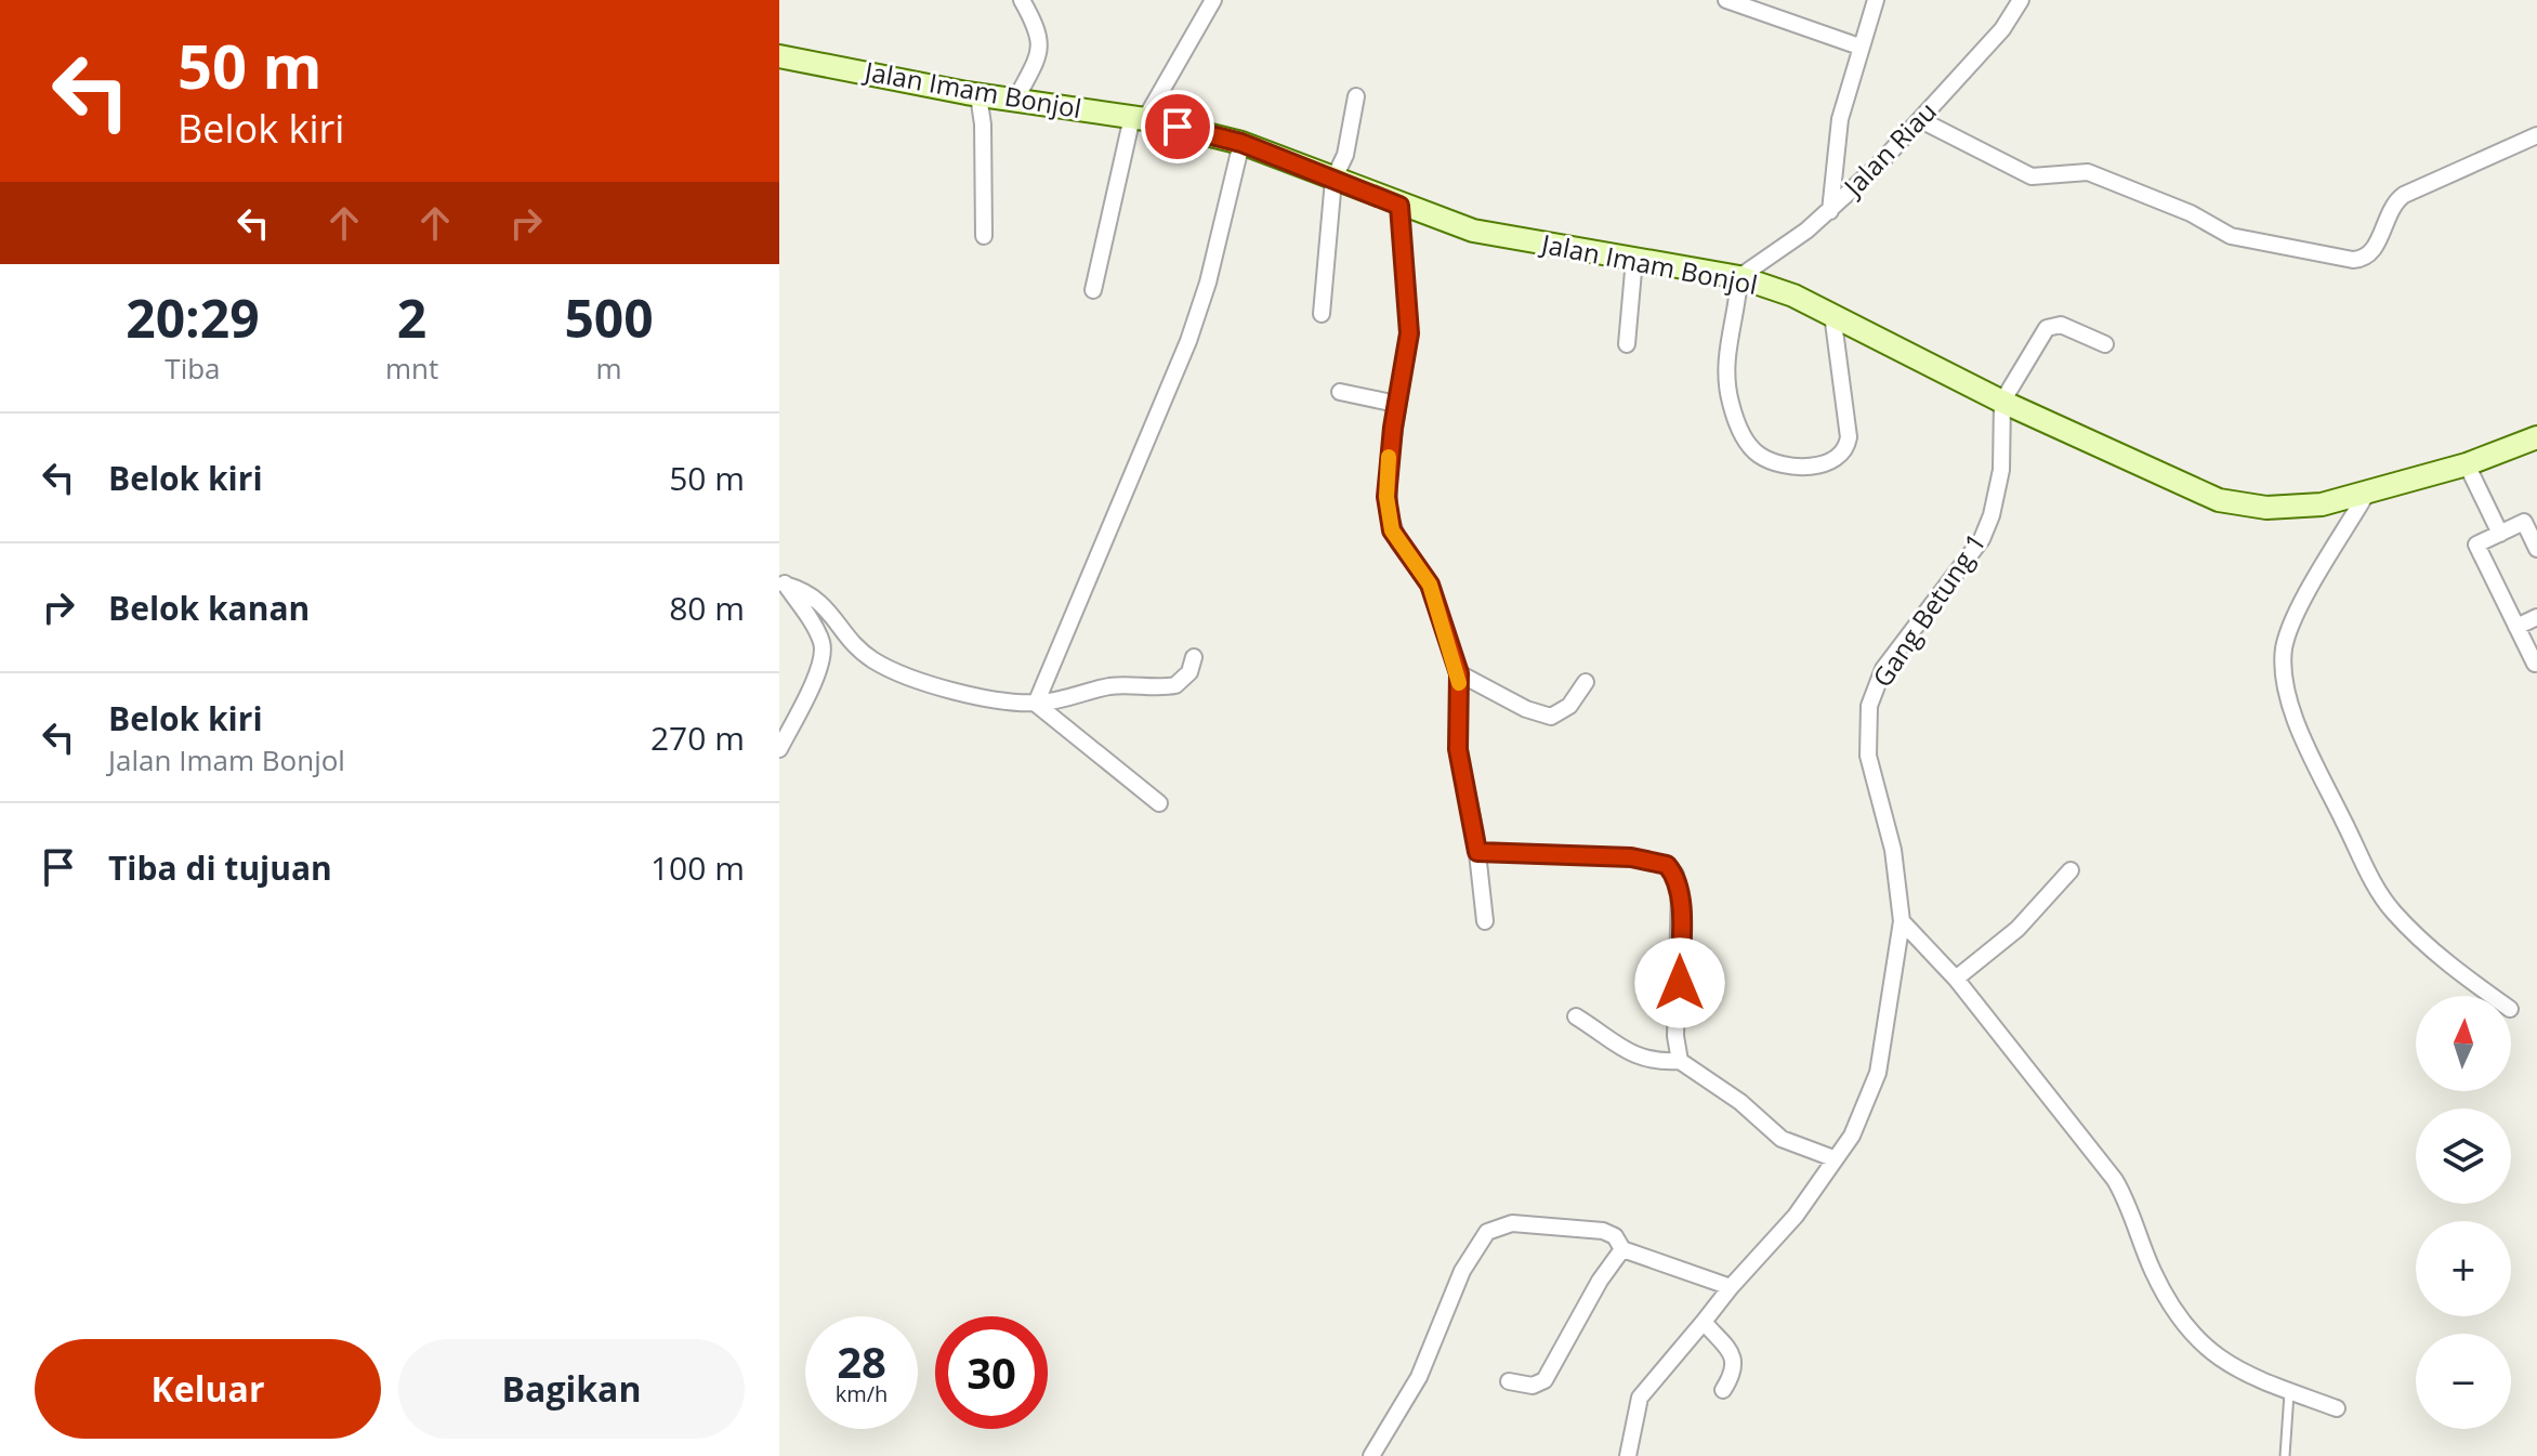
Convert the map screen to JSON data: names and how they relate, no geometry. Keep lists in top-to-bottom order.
{
  "streets": {
    "main road": ["Jalan Imam Bonjol"],
    "street": ["Jalan Riau", "Gang Betung 1"]
  },
  "crossings": [
    ["Jalan Imam Bonjol", "Jalan Riau"],
    ["Jalan Imam Bonjol", "Gang Betung 1"]
  ],
  "north": "top",
  "page": {
    "turn": ["50 m", "Belok kiri"],
    "eta": [
      "20:29",
      "Tiba",
      "2",
      "mnt",
      "500",
      "m"
    ],
    "list": [
      {
        "name": "Belok kiri",
        "value": "50 m"
      },
      {
        "name": "Belok kanan",
        "value": "80 m"
      },
      {
        "name": "Belok kiri",
        "note": "Jalan Imam Bonjol",
        "value": "270 m"
      },
      {
        "name": "Tiba di tujuan",
        "value": "100 m"
      }
    ],
    "map_buttons": ["+", "−"],
    "speed": "28 km/h",
    "limit": "30",
    "buttons": ["Keluar", "Bagikan"]
  }
}
